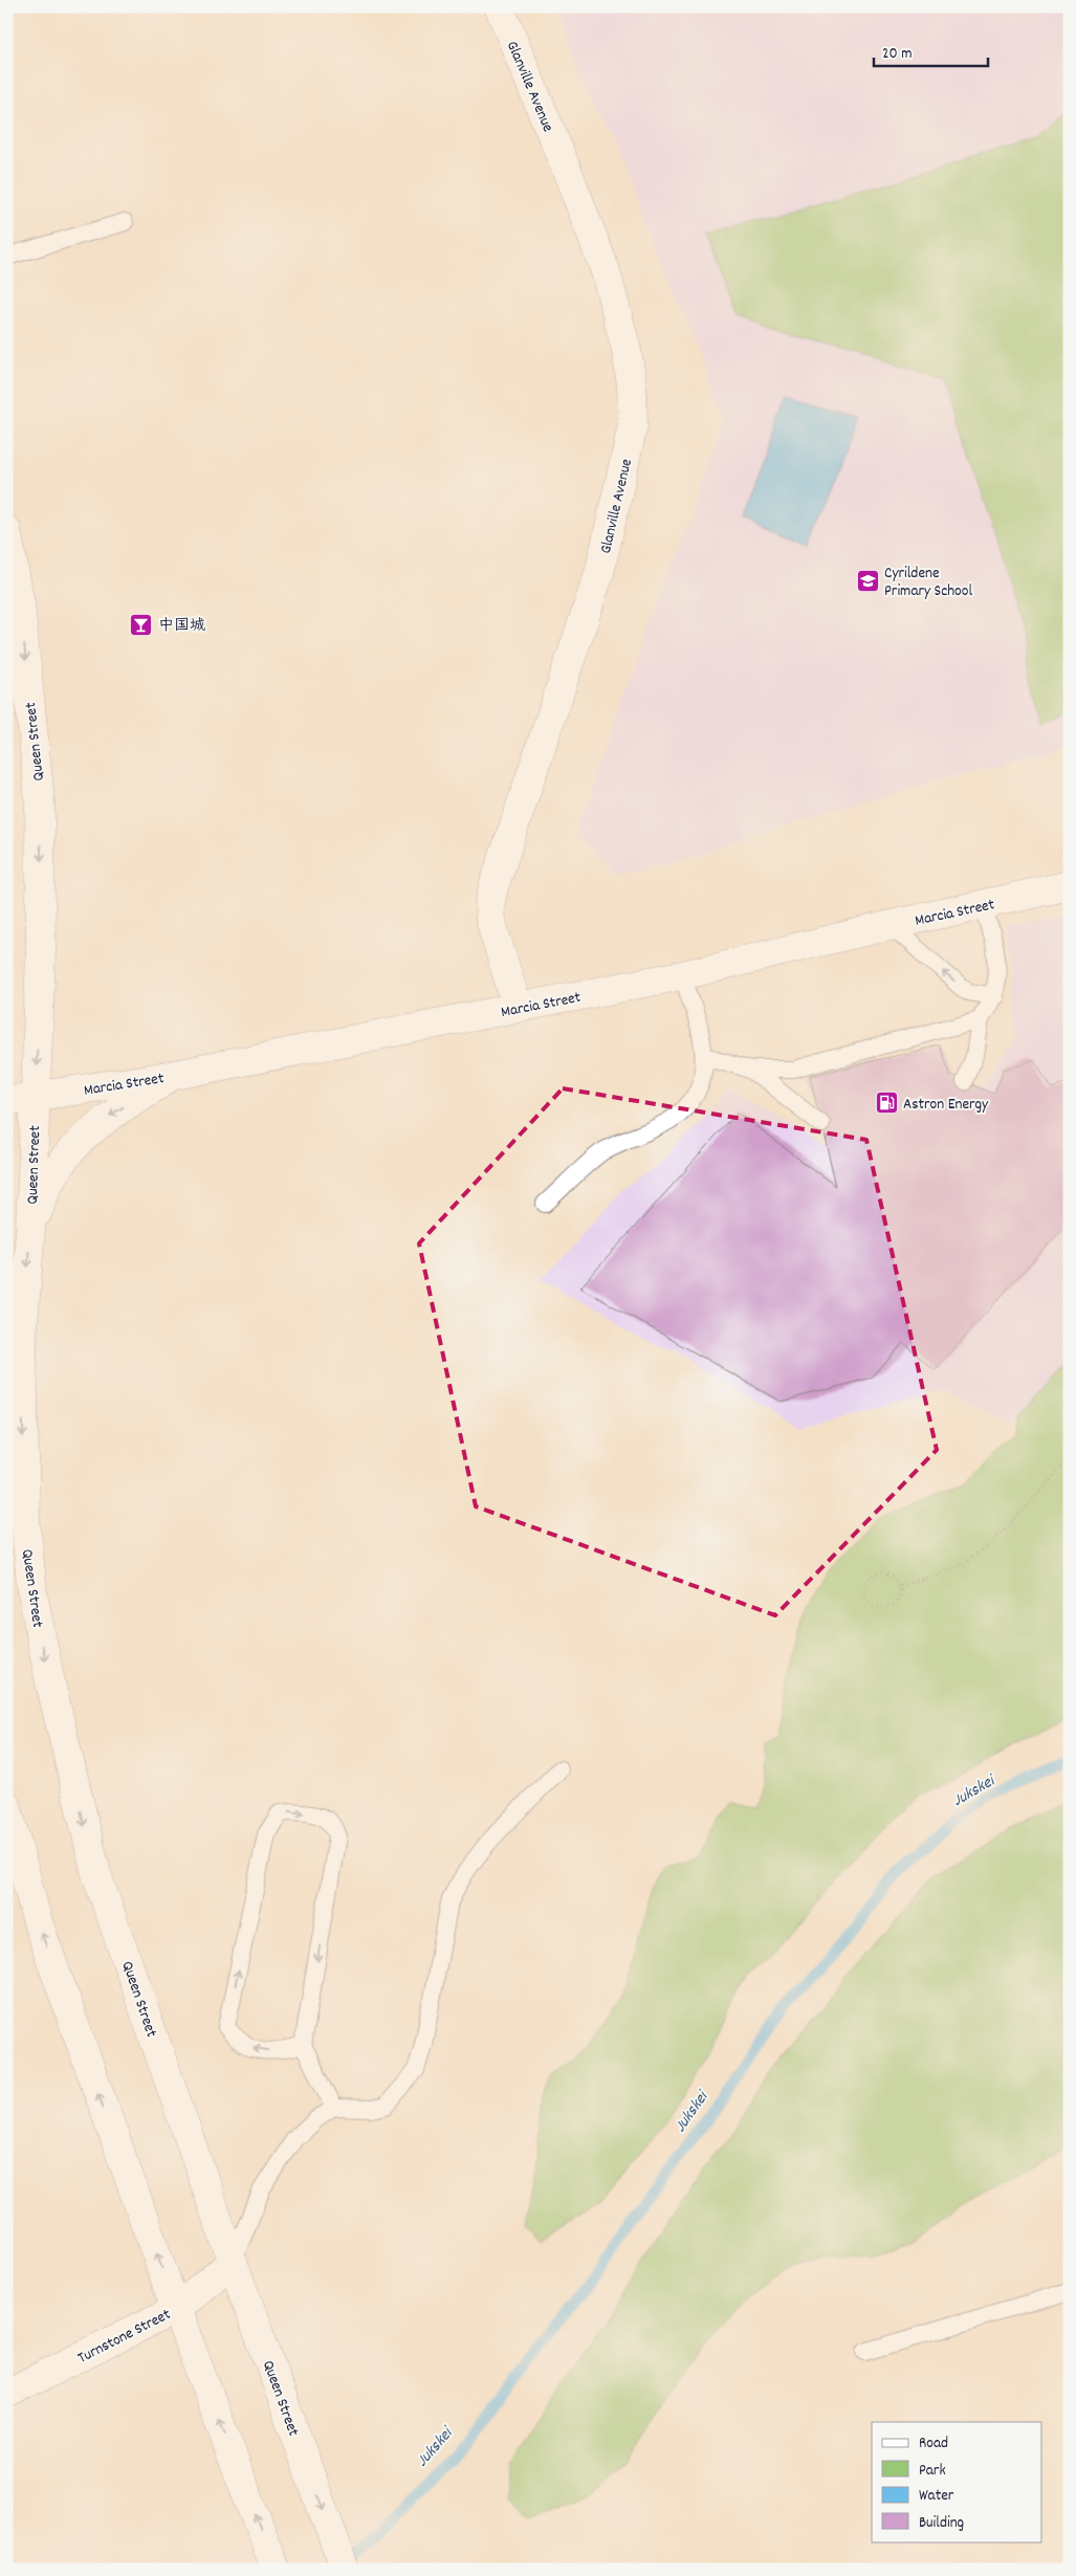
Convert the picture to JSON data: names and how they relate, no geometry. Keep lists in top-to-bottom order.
{
  "streets": {
    "main road": [
      "Glanville Avenue",
      "Queen Street",
      "Marcia Street",
      "Turnstone Street"
    ]
  },
  "crossings": [
    ["Glanville Avenue", "Marcia Street"],
    ["Queen Street", "Marcia Street"],
    ["Queen Street", "Turnstone Street"]
  ],
  "water": ["Jukskei"],
  "places": {
    "school or university": ["Cyrildene Primary School"],
    "bar": ["中国城"],
    "fuel station": ["Astron Energy"]
  },
  "legend": [
    "Road",
    "Park",
    "Water",
    "Building"
  ],
  "scale_bar": "20 m"
}
